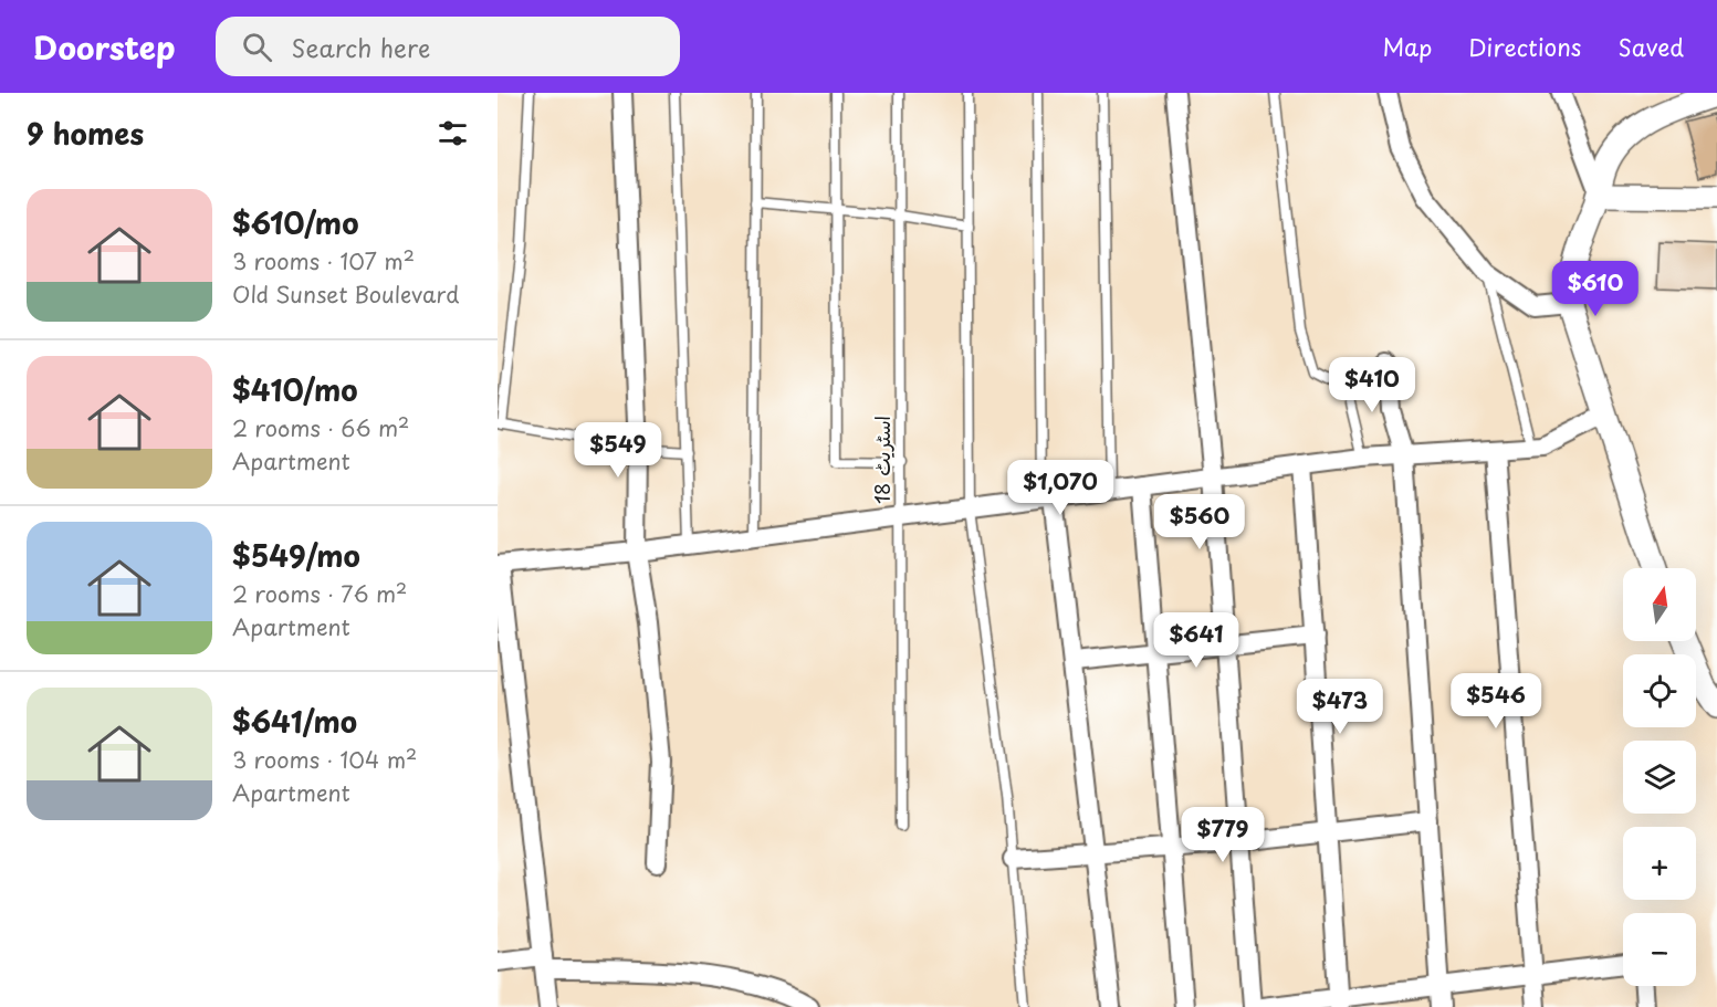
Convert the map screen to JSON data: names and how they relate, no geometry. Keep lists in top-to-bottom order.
{
  "streets": {
    "lane": ["اسٹریٹ 18"]
  },
  "north": "top",
  "page": {
    "header": "Doorstep",
    "search": "Search here",
    "nav": ["Map", "Directions", "Saved"],
    "heading": "9 homes",
    "list": [
      {
        "name": "$610/mo",
        "note": "3 rooms · 107 m² · Old Sunset Boulevard"
      },
      {
        "name": "$410/mo",
        "note": "2 rooms · 66 m² · Apartment"
      },
      {
        "name": "$549/mo",
        "note": "2 rooms · 76 m² · Apartment"
      },
      {
        "name": "$641/mo",
        "note": "3 rooms · 104 m² · Apartment"
      }
    ],
    "price": [
      "$610",
      "$410",
      "$549",
      "$1,070",
      "$560",
      "$641",
      "$546",
      "$473",
      "$779"
    ],
    "map_buttons": ["+", "−"]
  }
}
